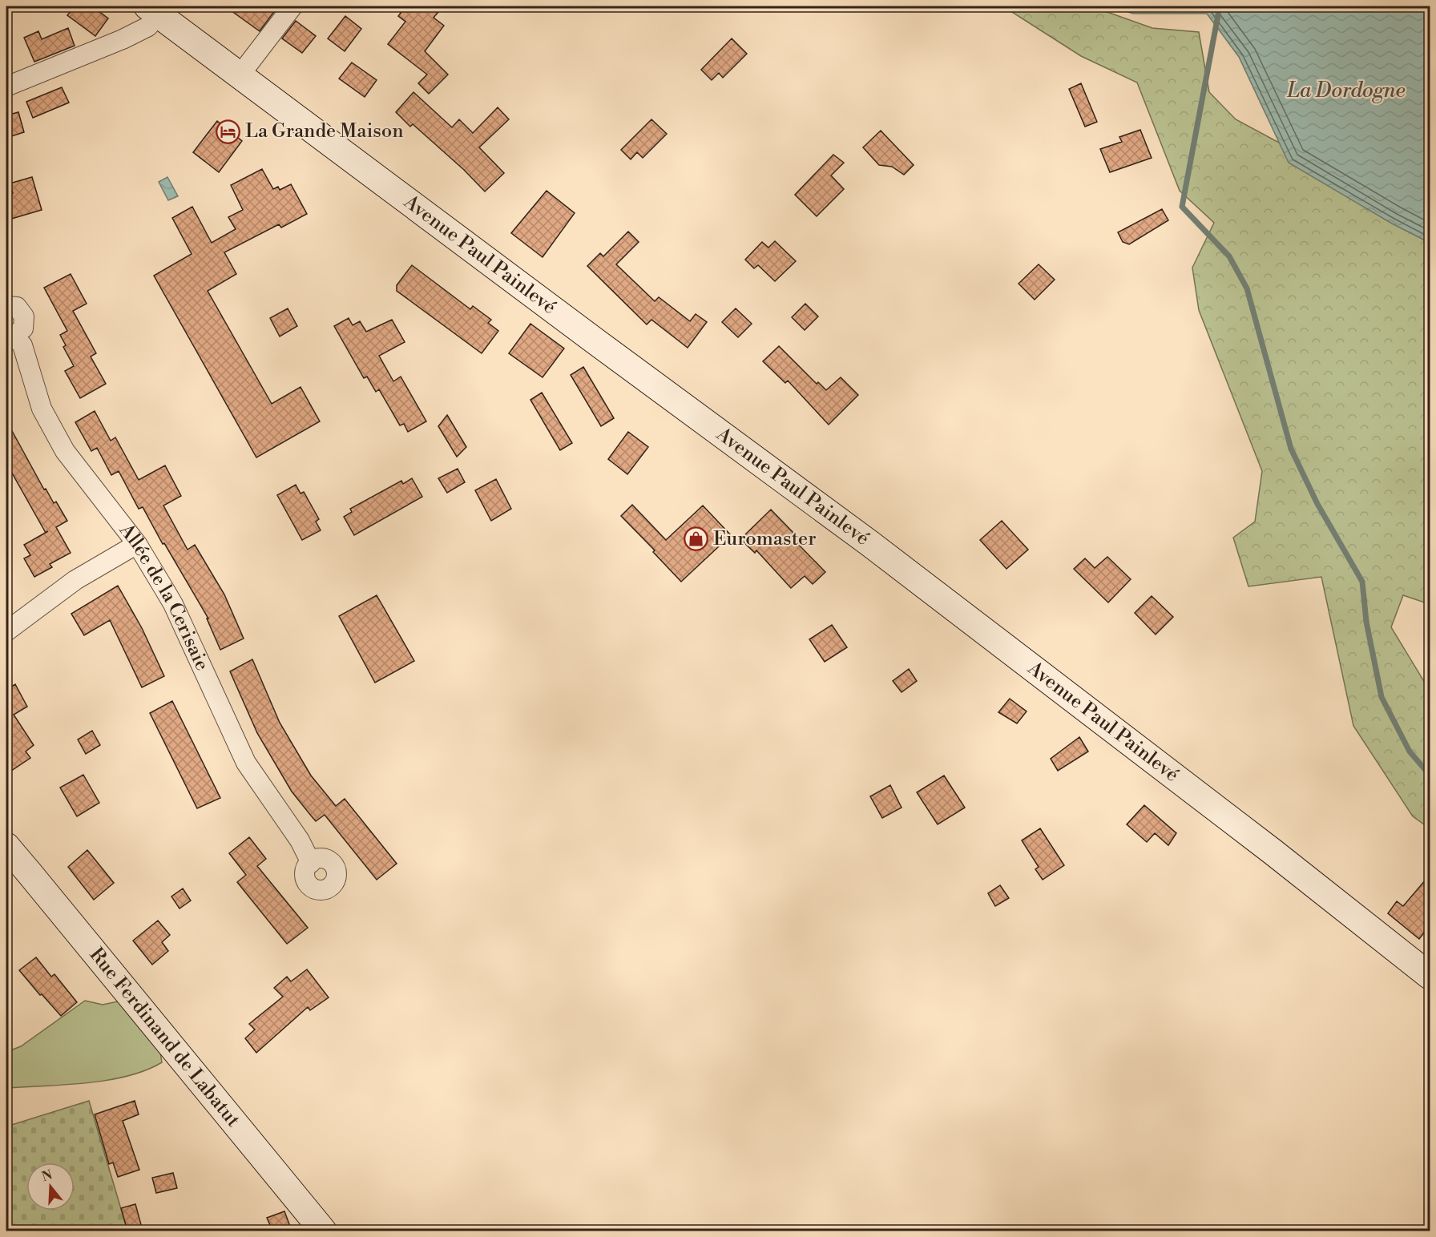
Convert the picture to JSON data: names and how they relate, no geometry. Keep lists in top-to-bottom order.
{
  "streets": {
    "main road": ["Avenue Paul Painlevé", "Rue Ferdinand de Labatut"],
    "street": ["Allée de la Cerisaie"]
  },
  "water": ["La Dordogne"],
  "places": {
    "hotel": ["La Grande Maison"],
    "shop": ["Euromaster"]
  },
  "north": "top"
}
